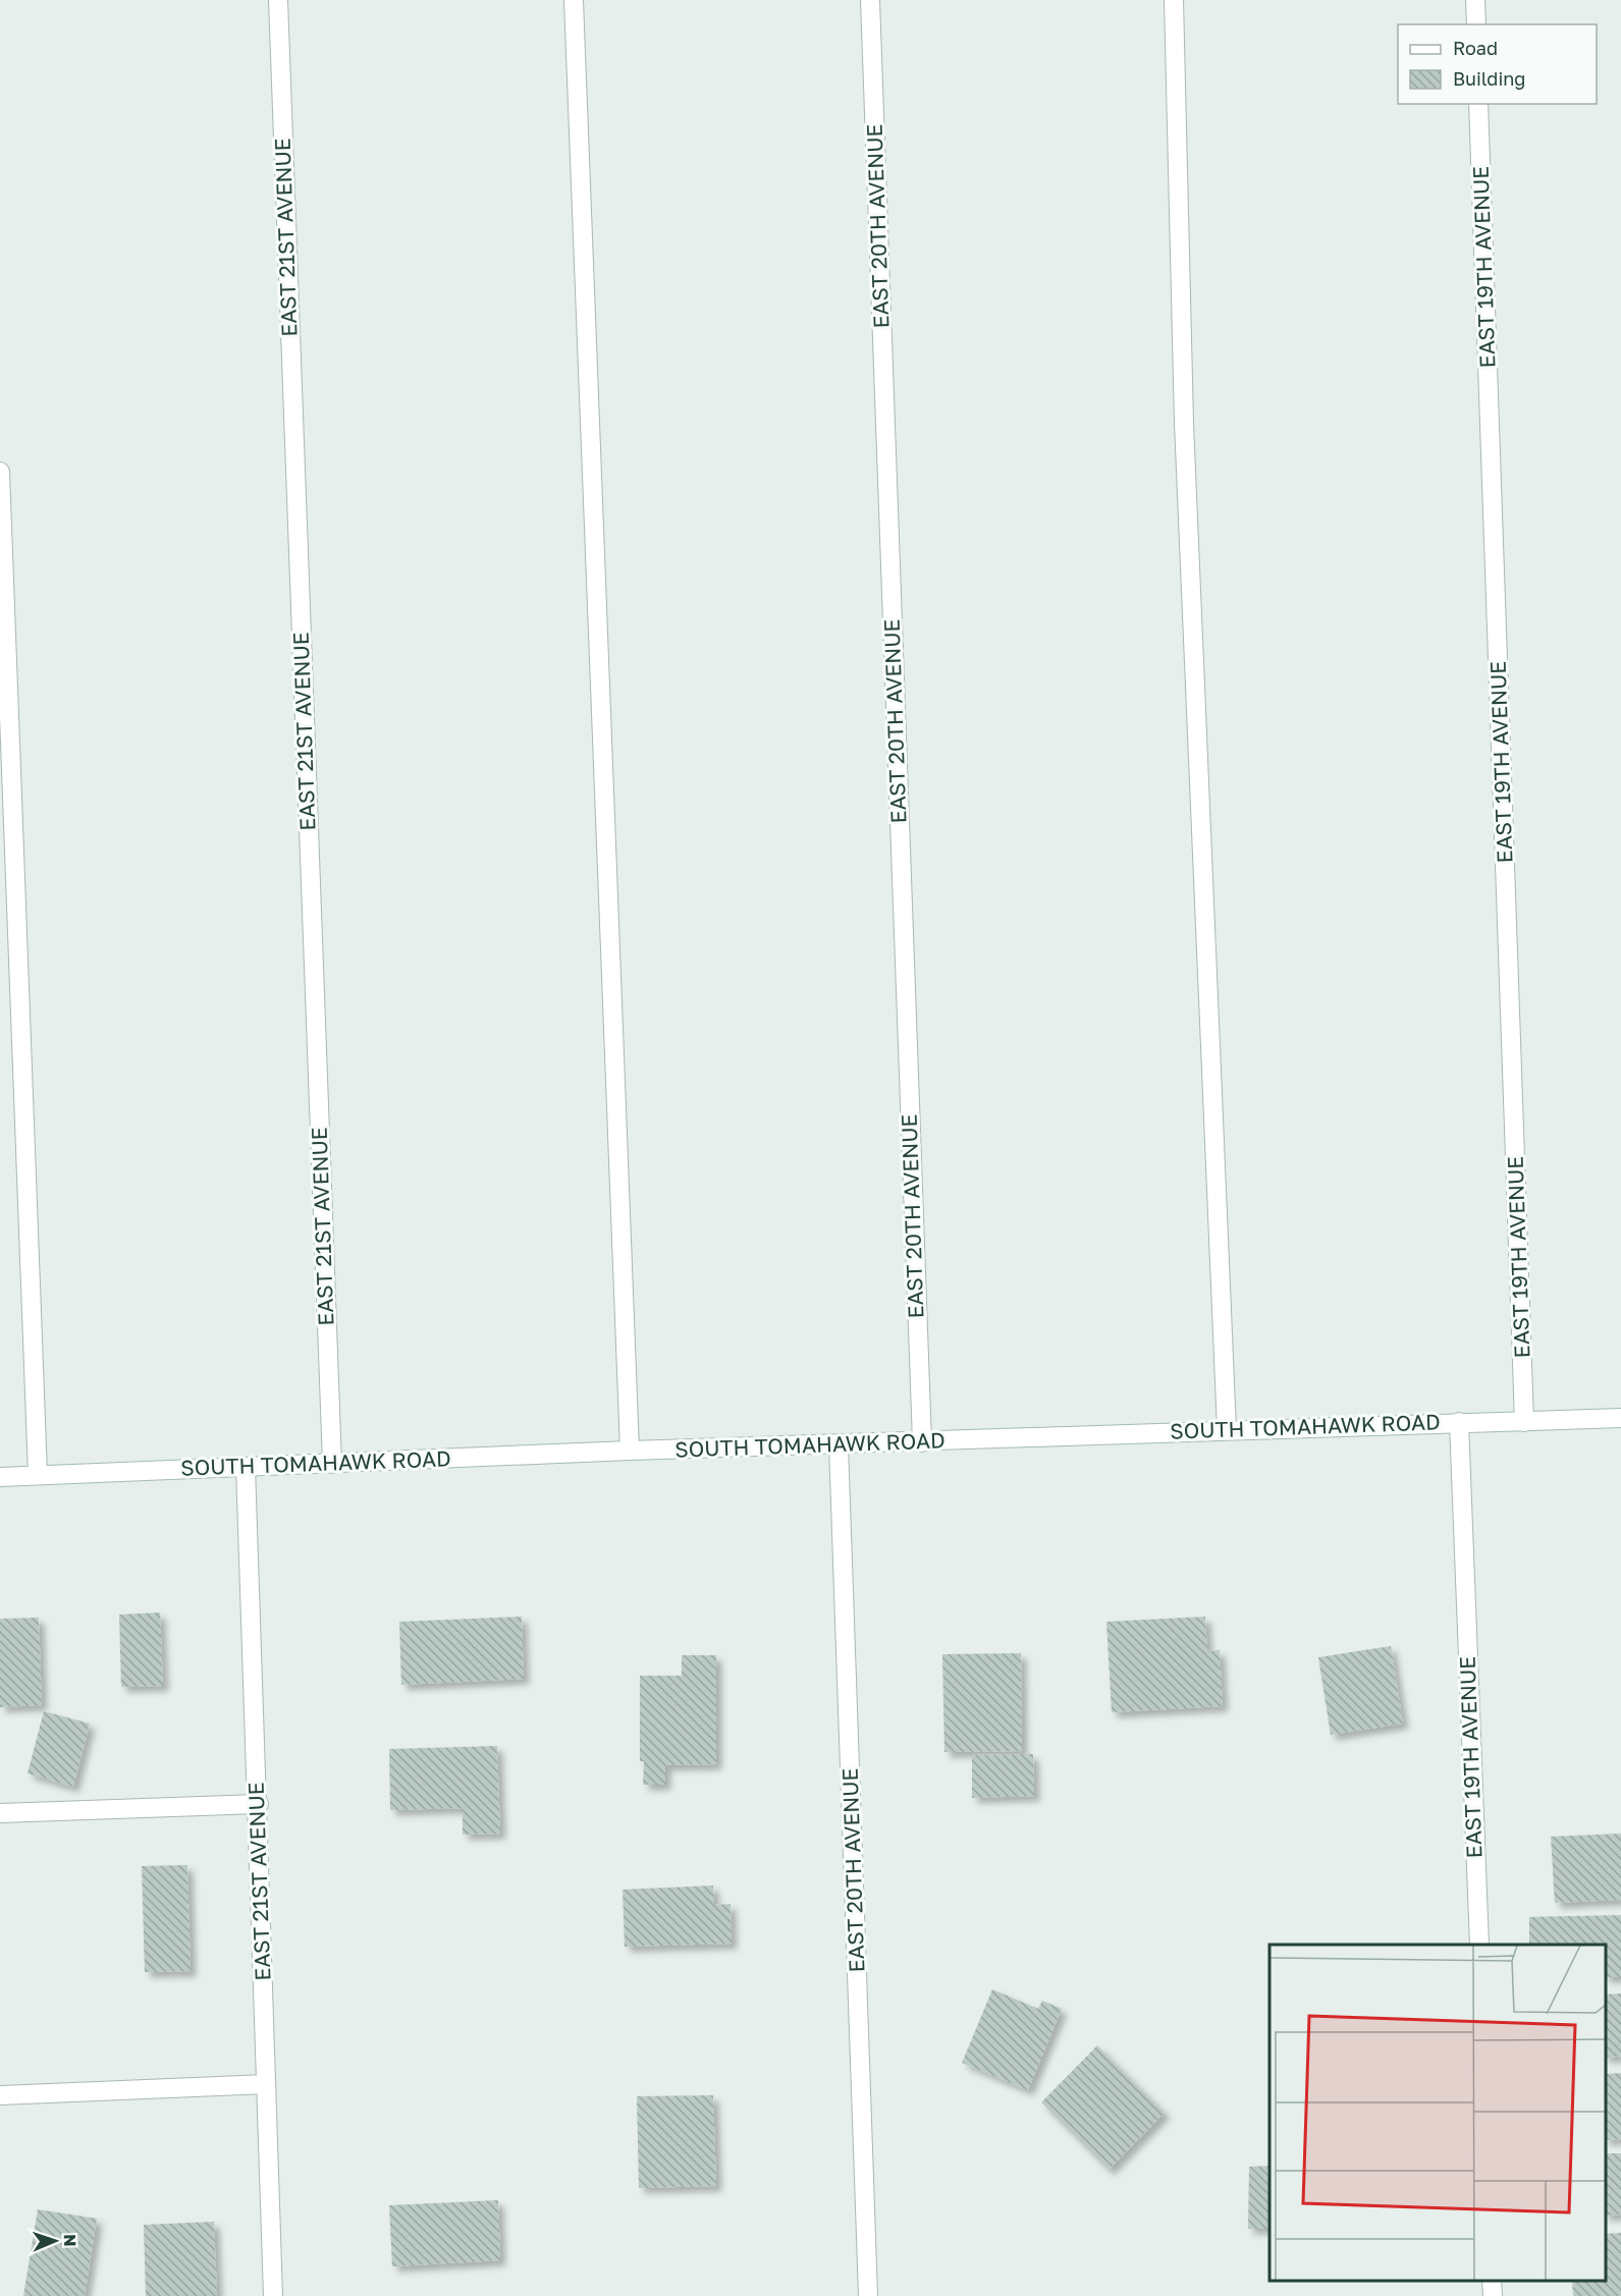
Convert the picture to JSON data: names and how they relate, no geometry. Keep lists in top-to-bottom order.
{
  "streets": {
    "street": [
      "EAST 20TH AVENUE",
      "EAST 21ST AVENUE",
      "EAST 19TH AVENUE",
      "SOUTH TOMAHAWK ROAD"
    ]
  },
  "crossings": [
    ["EAST 20TH AVENUE", "SOUTH TOMAHAWK ROAD"],
    ["EAST 21ST AVENUE", "SOUTH TOMAHAWK ROAD"],
    ["EAST 19TH AVENUE", "SOUTH TOMAHAWK ROAD"]
  ],
  "legend": ["Road", "Building"],
  "north": "right"
}
